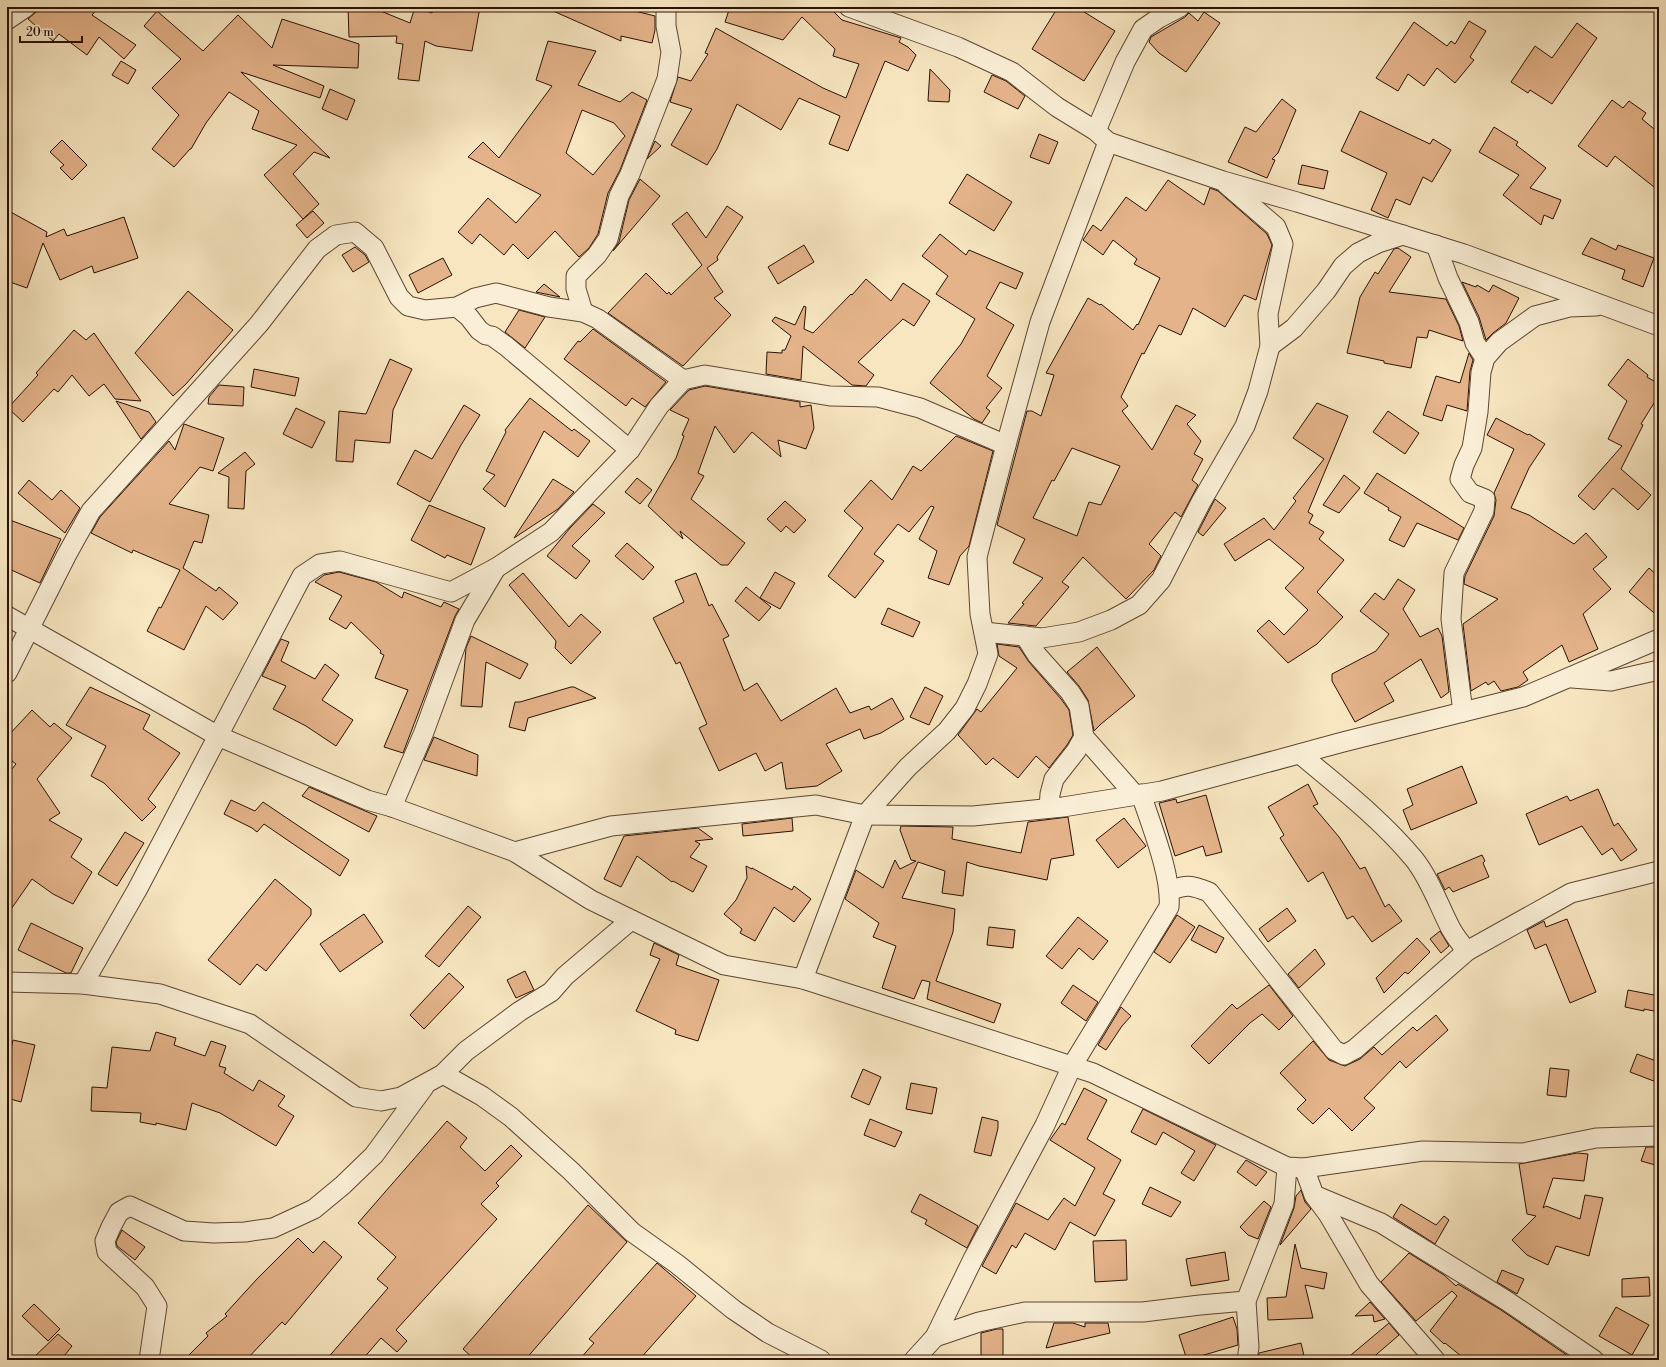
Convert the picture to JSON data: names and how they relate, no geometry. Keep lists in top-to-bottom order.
{
  "scale_bar": "20 m"
}
